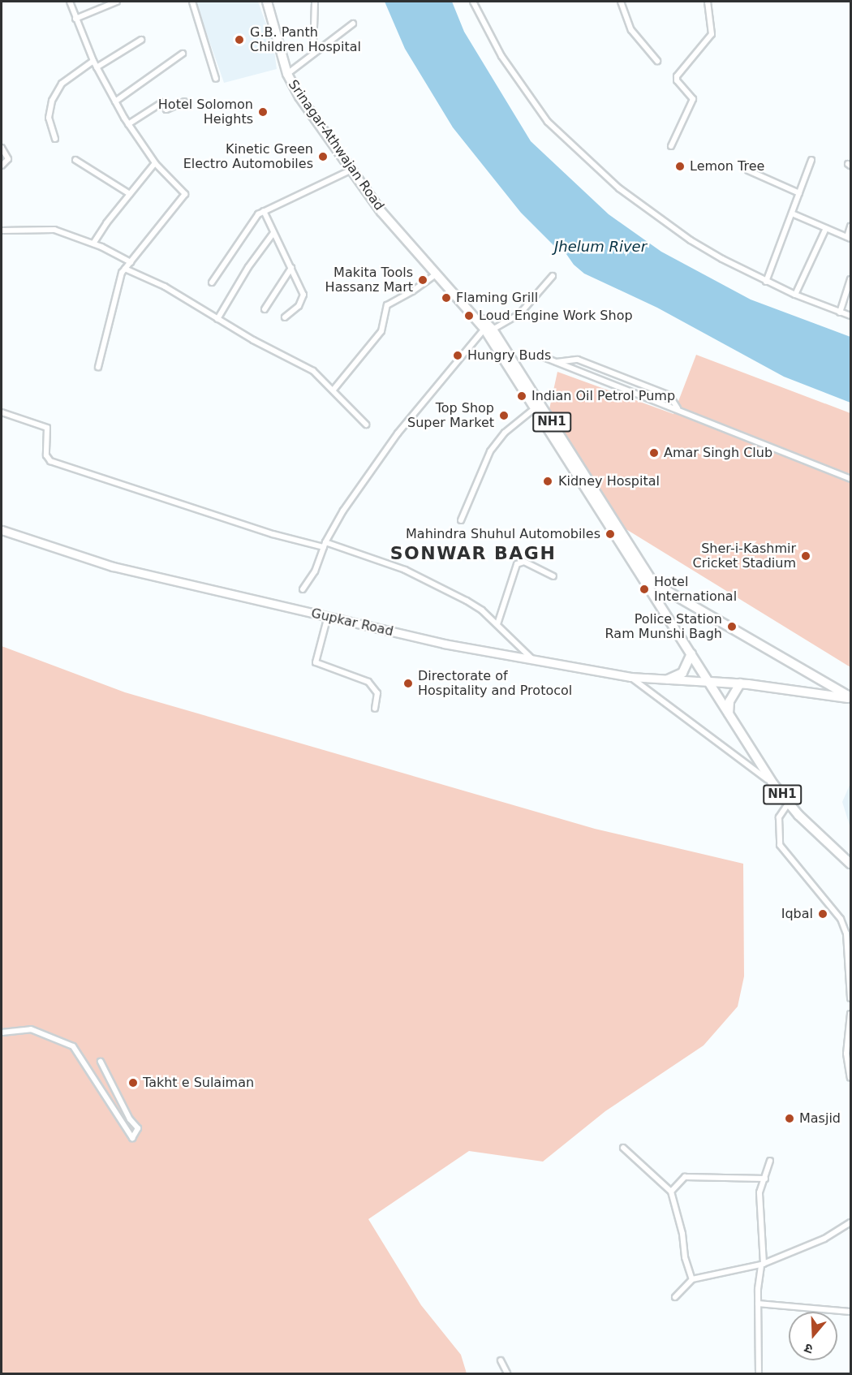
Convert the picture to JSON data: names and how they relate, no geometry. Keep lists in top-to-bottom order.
{
  "streets": {
    "highway": ["Srinagar-Athwajan Road", "NH1"],
    "main road": ["Gupkar Road"]
  },
  "crossings": [
    ["Srinagar-Athwajan Road", "NH1"],
    ["NH1", "Gupkar Road"]
  ],
  "districts": ["SONWAR BAGH"],
  "water": ["Jhelum River"],
  "places": [
    "G.B. Panth Children Hospital",
    "Hotel Solomon Heights",
    "Kinetic Green Electro Automobiles",
    "Lemon Tree",
    "Makita Tools Hassanz Mart",
    "Flaming Grill",
    "Loud Engine Work Shop",
    "Hungry Buds",
    "Indian Oil Petrol Pump",
    "Top Shop Super Market",
    "Amar Singh Club",
    "Kidney Hospital",
    "Mahindra Shuhul Automobiles",
    "Sher-i-Kashmir Cricket Stadium",
    "Hotel International",
    "Police Station Ram Munshi Bagh",
    "Directorate of Hospitality and Protocol",
    "Iqbal",
    "Takht e Sulaiman",
    "Masjid"
  ],
  "north": "bottom"
}
